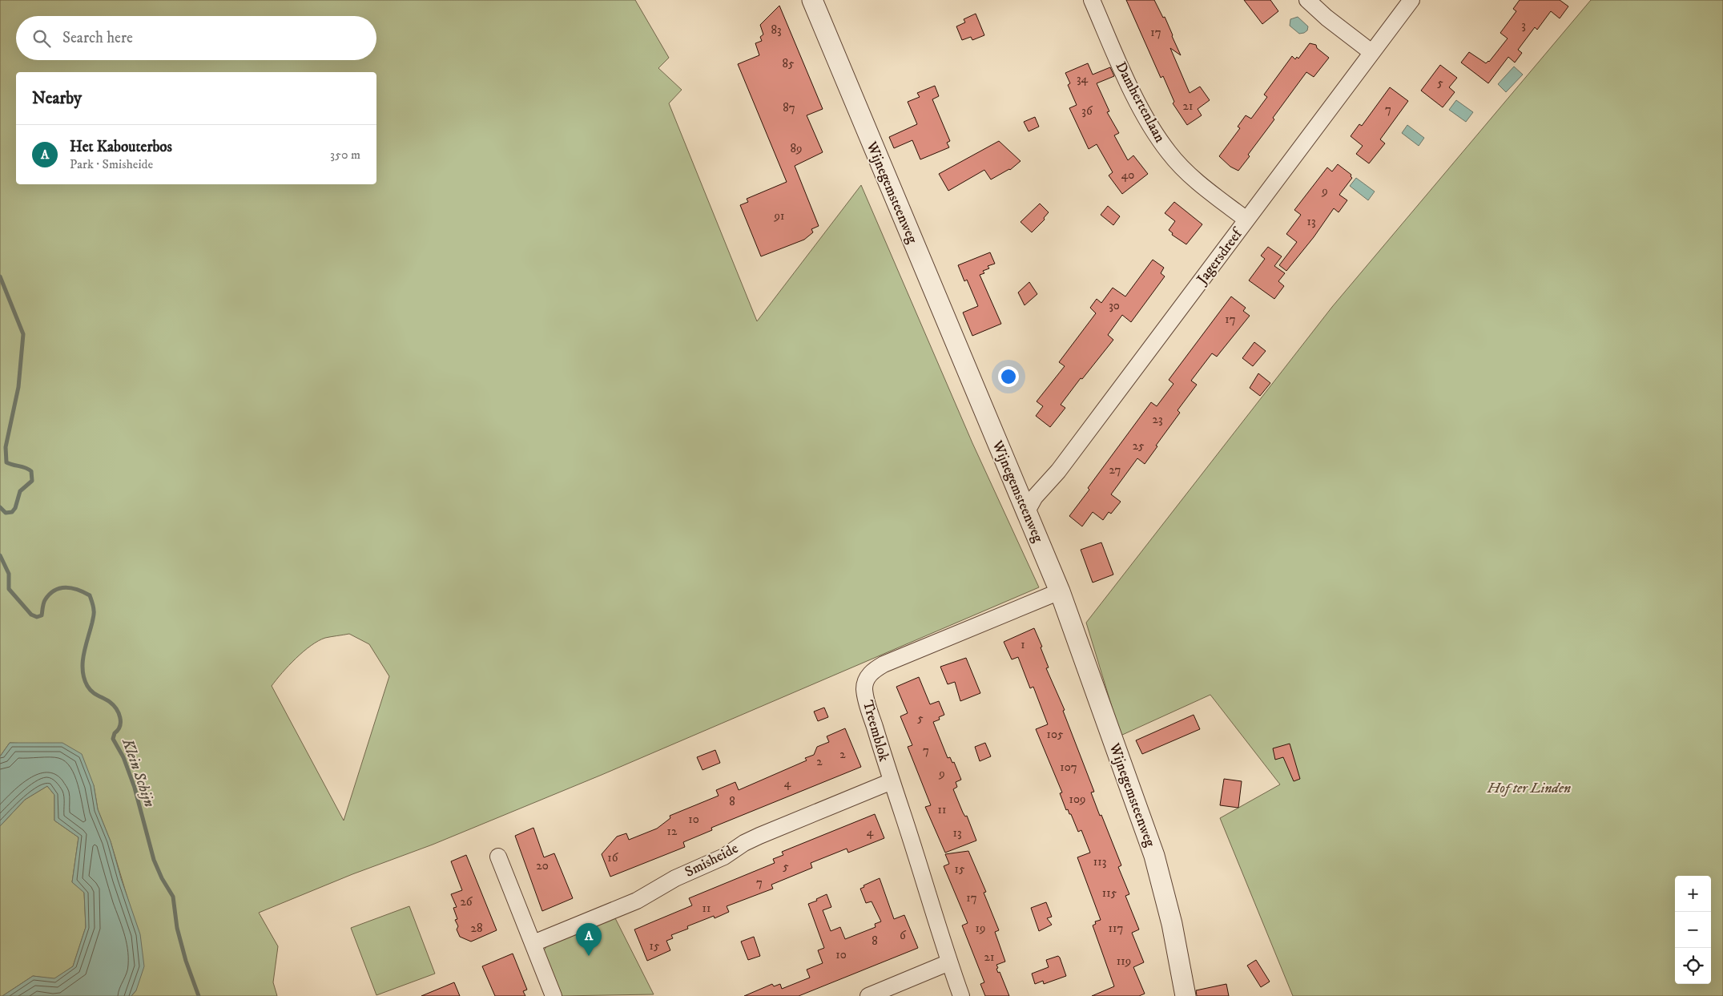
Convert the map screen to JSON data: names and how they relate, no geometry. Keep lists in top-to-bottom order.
{
  "streets": {
    "street": [
      "Damhertenlaan",
      "Wijnegemsteenweg",
      "Jagersdreef",
      "Treemblok",
      "Smisheide"
    ]
  },
  "crossings": [
    ["Damhertenlaan", "Jagersdreef"],
    ["Wijnegemsteenweg", "Jagersdreef"],
    ["Wijnegemsteenweg", "Treemblok"],
    ["Treemblok", "Smisheide"]
  ],
  "water": ["Klein Schijn"],
  "parks": ["Hof ter Linden"],
  "house_numbers": [
    "3",
    "83",
    "17",
    "85",
    "34",
    "5",
    "21",
    "87",
    "7",
    "36",
    "89",
    "40",
    "9",
    "91",
    "13",
    "30",
    "17",
    "23",
    "25",
    "27",
    "1",
    "5",
    "105",
    "7",
    "2",
    "2",
    "107",
    "9",
    "4",
    "109",
    "8",
    "11",
    "10",
    "12",
    "4",
    "13",
    "16",
    "113",
    "20",
    "5",
    "15",
    "7",
    "115",
    "17",
    "26",
    "11",
    "28",
    "19",
    "117",
    "6",
    "8",
    "15",
    "10",
    "21",
    "119"
  ],
  "page": {
    "search": "Search here",
    "heading": "Nearby",
    "list": [
      {
        "mark": "A",
        "name": "Het Kabouterbos",
        "note": "Park · Smisheide",
        "value": "350 m"
      }
    ],
    "map_buttons": ["+", "−"],
    "pins": "A"
  }
}
